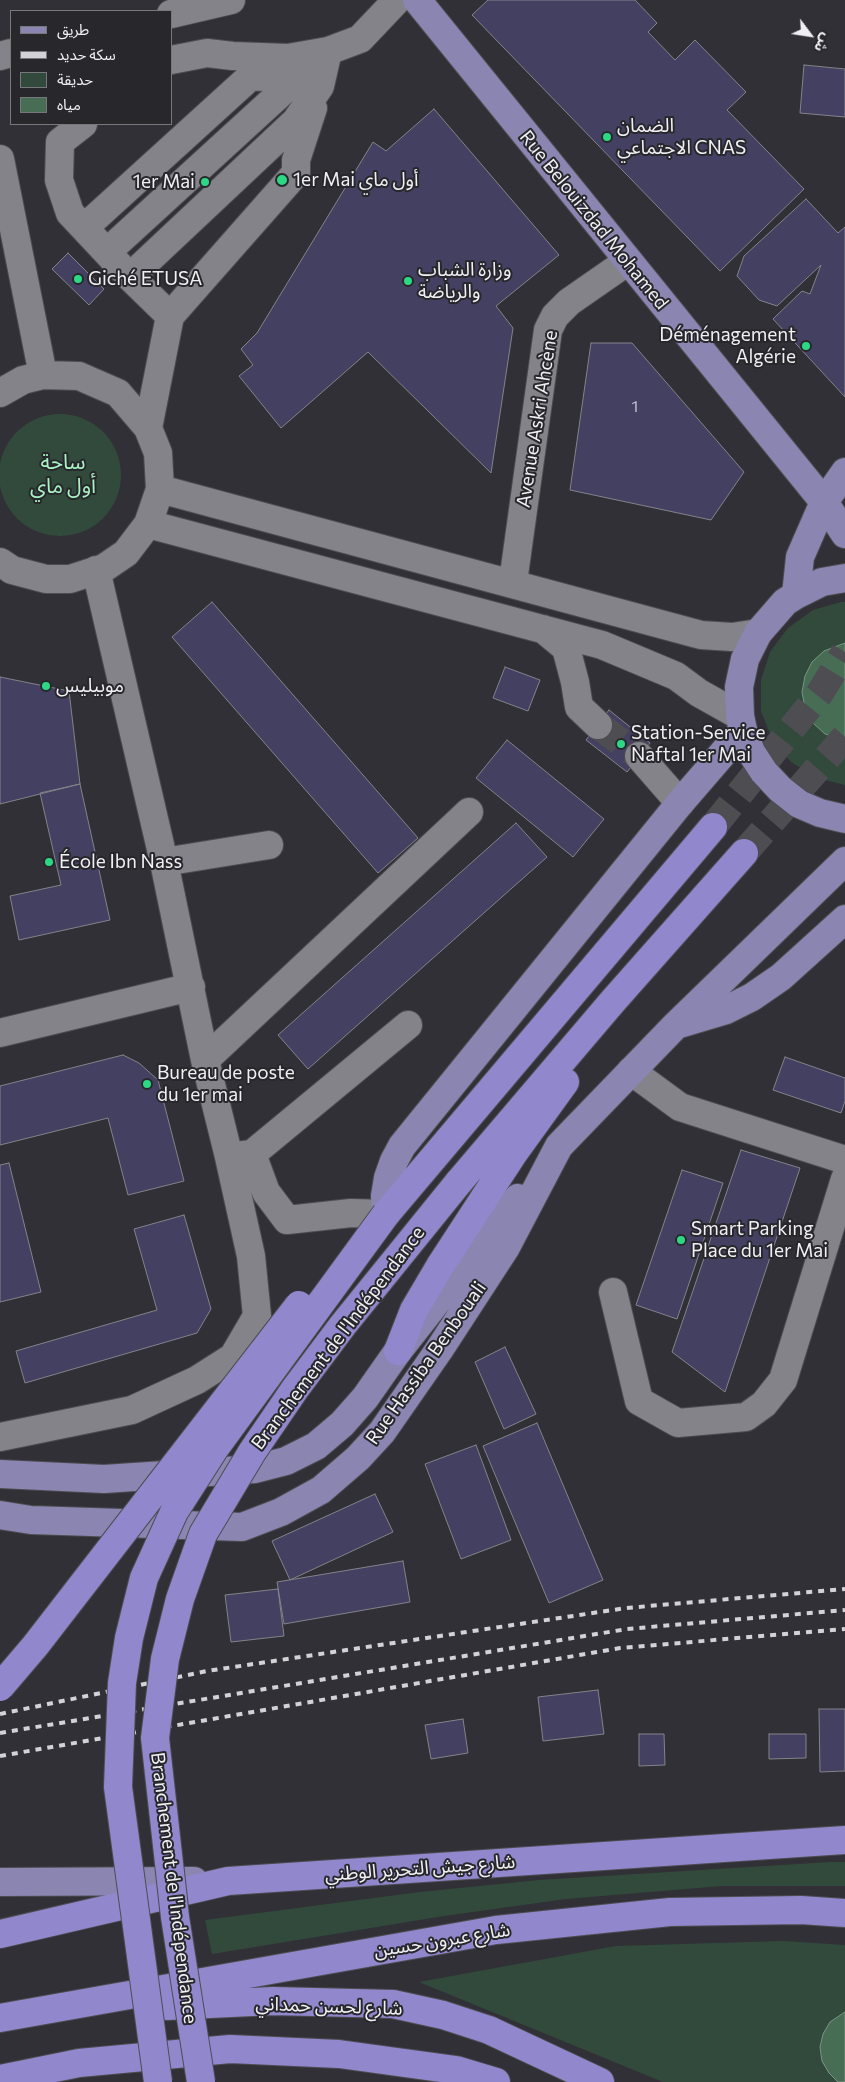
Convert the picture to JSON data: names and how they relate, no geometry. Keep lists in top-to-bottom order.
{
  "streets": {
    "highway": [
      "Branchement de l'Indépendance",
      "شارع جيش التحرير الوطني",
      "شارع عبرون حسين",
      "شارع لحسن حمداني"
    ],
    "main road": ["Rue Belouizdad Mohamed", "Rue Hassiba Benbouali"],
    "street": ["Avenue Askri Ahcène"]
  },
  "crossings": [
    ["Rue Belouizdad Mohamed", "Avenue Askri Ahcène"],
    ["شارع عبرون حسين", "شارع لحسن حمداني"]
  ],
  "districts": ["ساحة أول ماي"],
  "places": [
    "الضمان الاجتماعي CNAS",
    "1er Mai أول ماي",
    "1er Mai",
    "Giché ETUSA",
    "وزارة الشباب والرياضة",
    "Déménagement Algérie",
    "موبيليس",
    "Station-Service Naftal 1er Mai",
    "École Ibn Nass",
    "Bureau de poste du 1er mai",
    "Smart Parking Place du 1er Mai"
  ],
  "house_numbers": ["1"],
  "legend": [
    "طريق",
    "سكة حديد",
    "حديقة",
    "مياه"
  ],
  "north": "bottom right"
}
